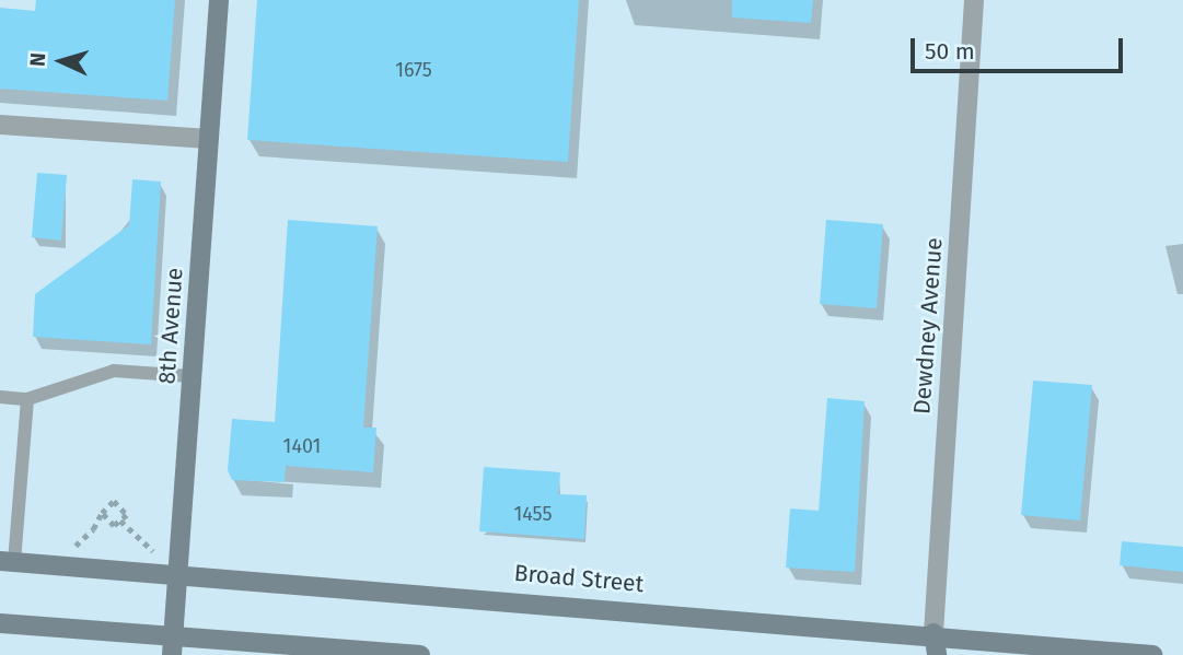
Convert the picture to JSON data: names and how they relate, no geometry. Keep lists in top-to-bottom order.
{
  "streets": {
    "main road": ["8th Avenue", "Dewdney Avenue", "Broad Street"]
  },
  "crossings": [
    ["8th Avenue", "Broad Street"],
    ["Dewdney Avenue", "Broad Street"]
  ],
  "house_numbers": ["1675", "1401", "1455"],
  "scale_bar": "50 m",
  "north": "left"
}
